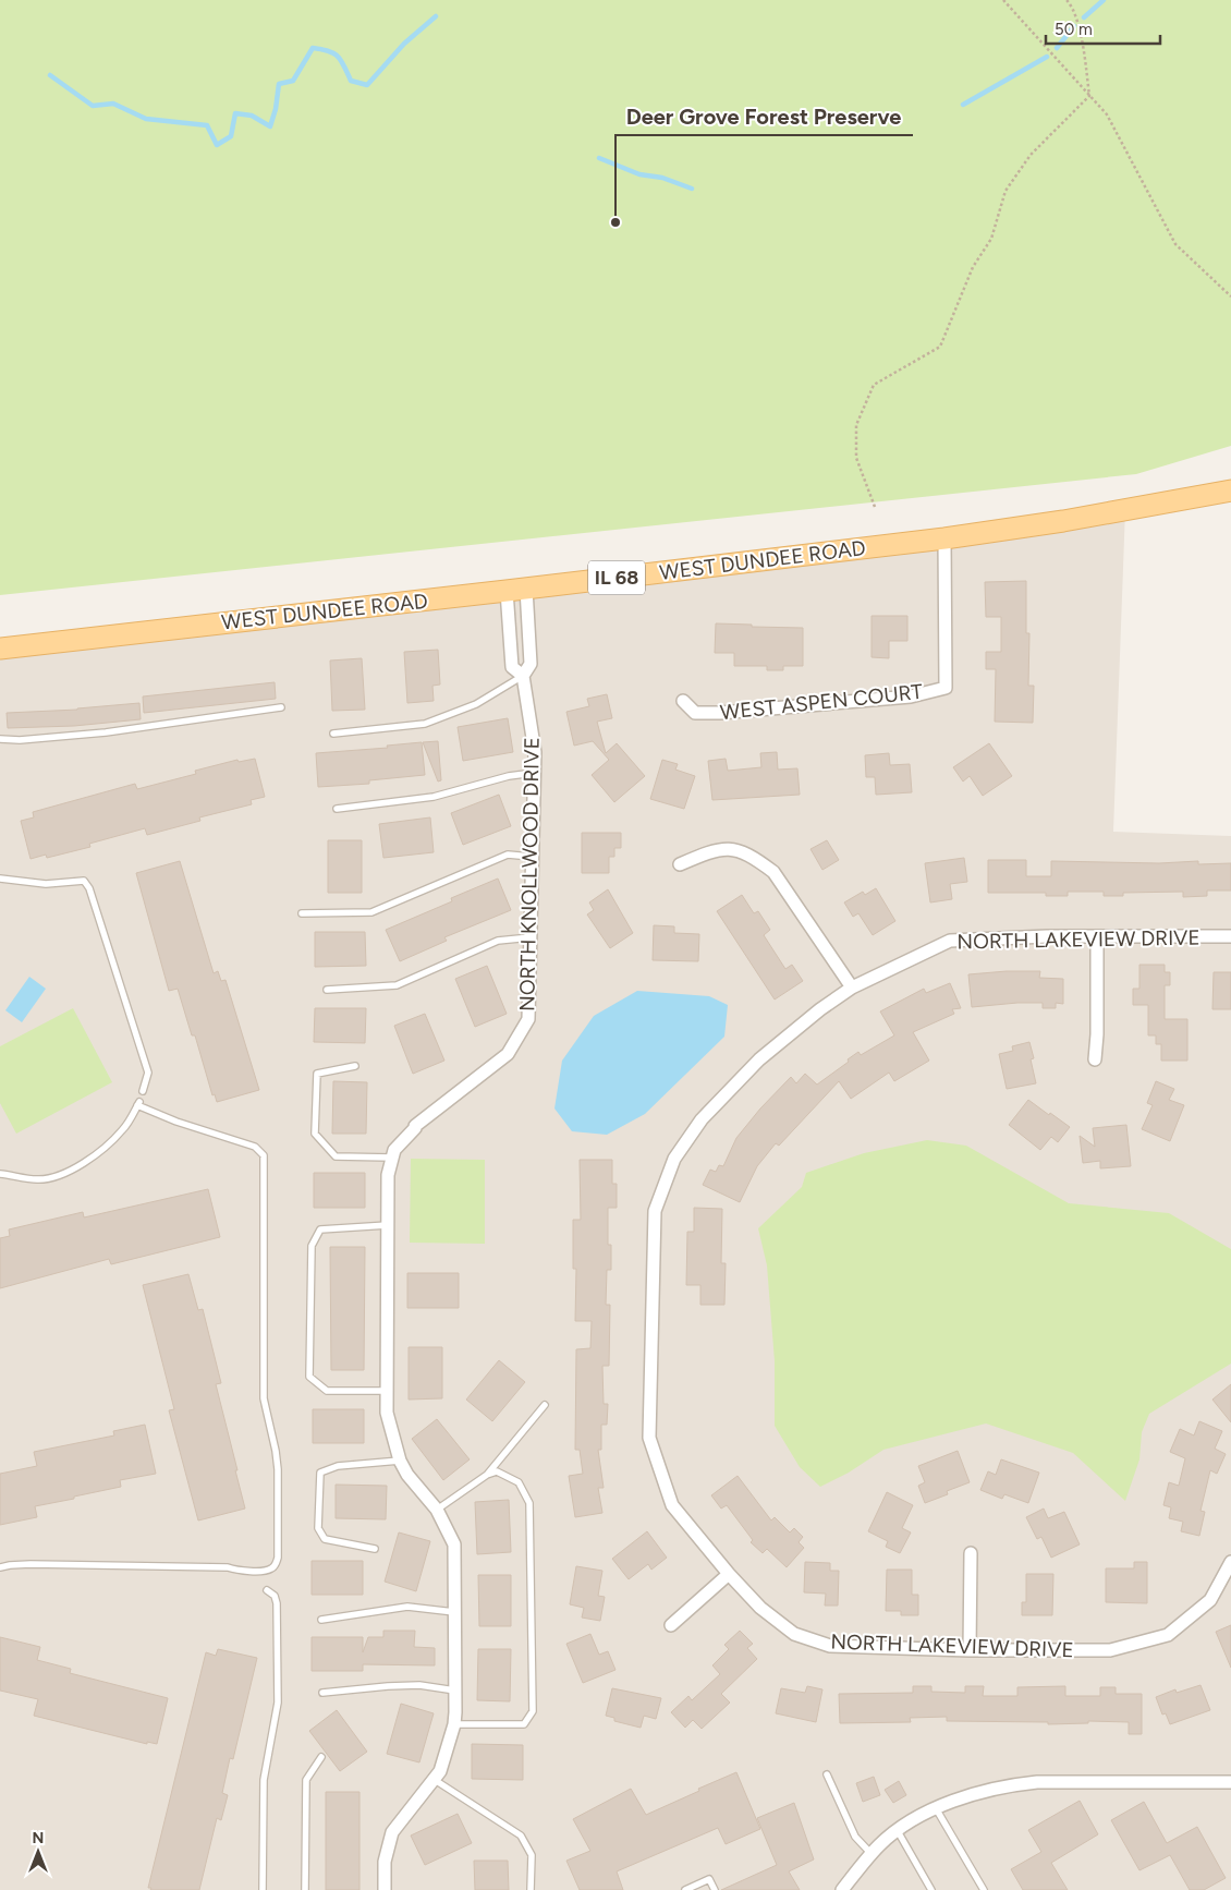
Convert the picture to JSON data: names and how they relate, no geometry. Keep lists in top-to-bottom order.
{
  "streets": {
    "main road": ["WEST DUNDEE ROAD", "IL 68"],
    "street": ["WEST ASPEN COURT", "NORTH KNOLLWOOD DRIVE", "NORTH LAKEVIEW DRIVE"]
  },
  "crossings": [
    ["WEST DUNDEE ROAD", "WEST ASPEN COURT"],
    ["WEST DUNDEE ROAD", "NORTH KNOLLWOOD DRIVE"]
  ],
  "places": ["Deer Grove Forest Preserve"],
  "scale_bar": "50 m",
  "north": "top"
}
